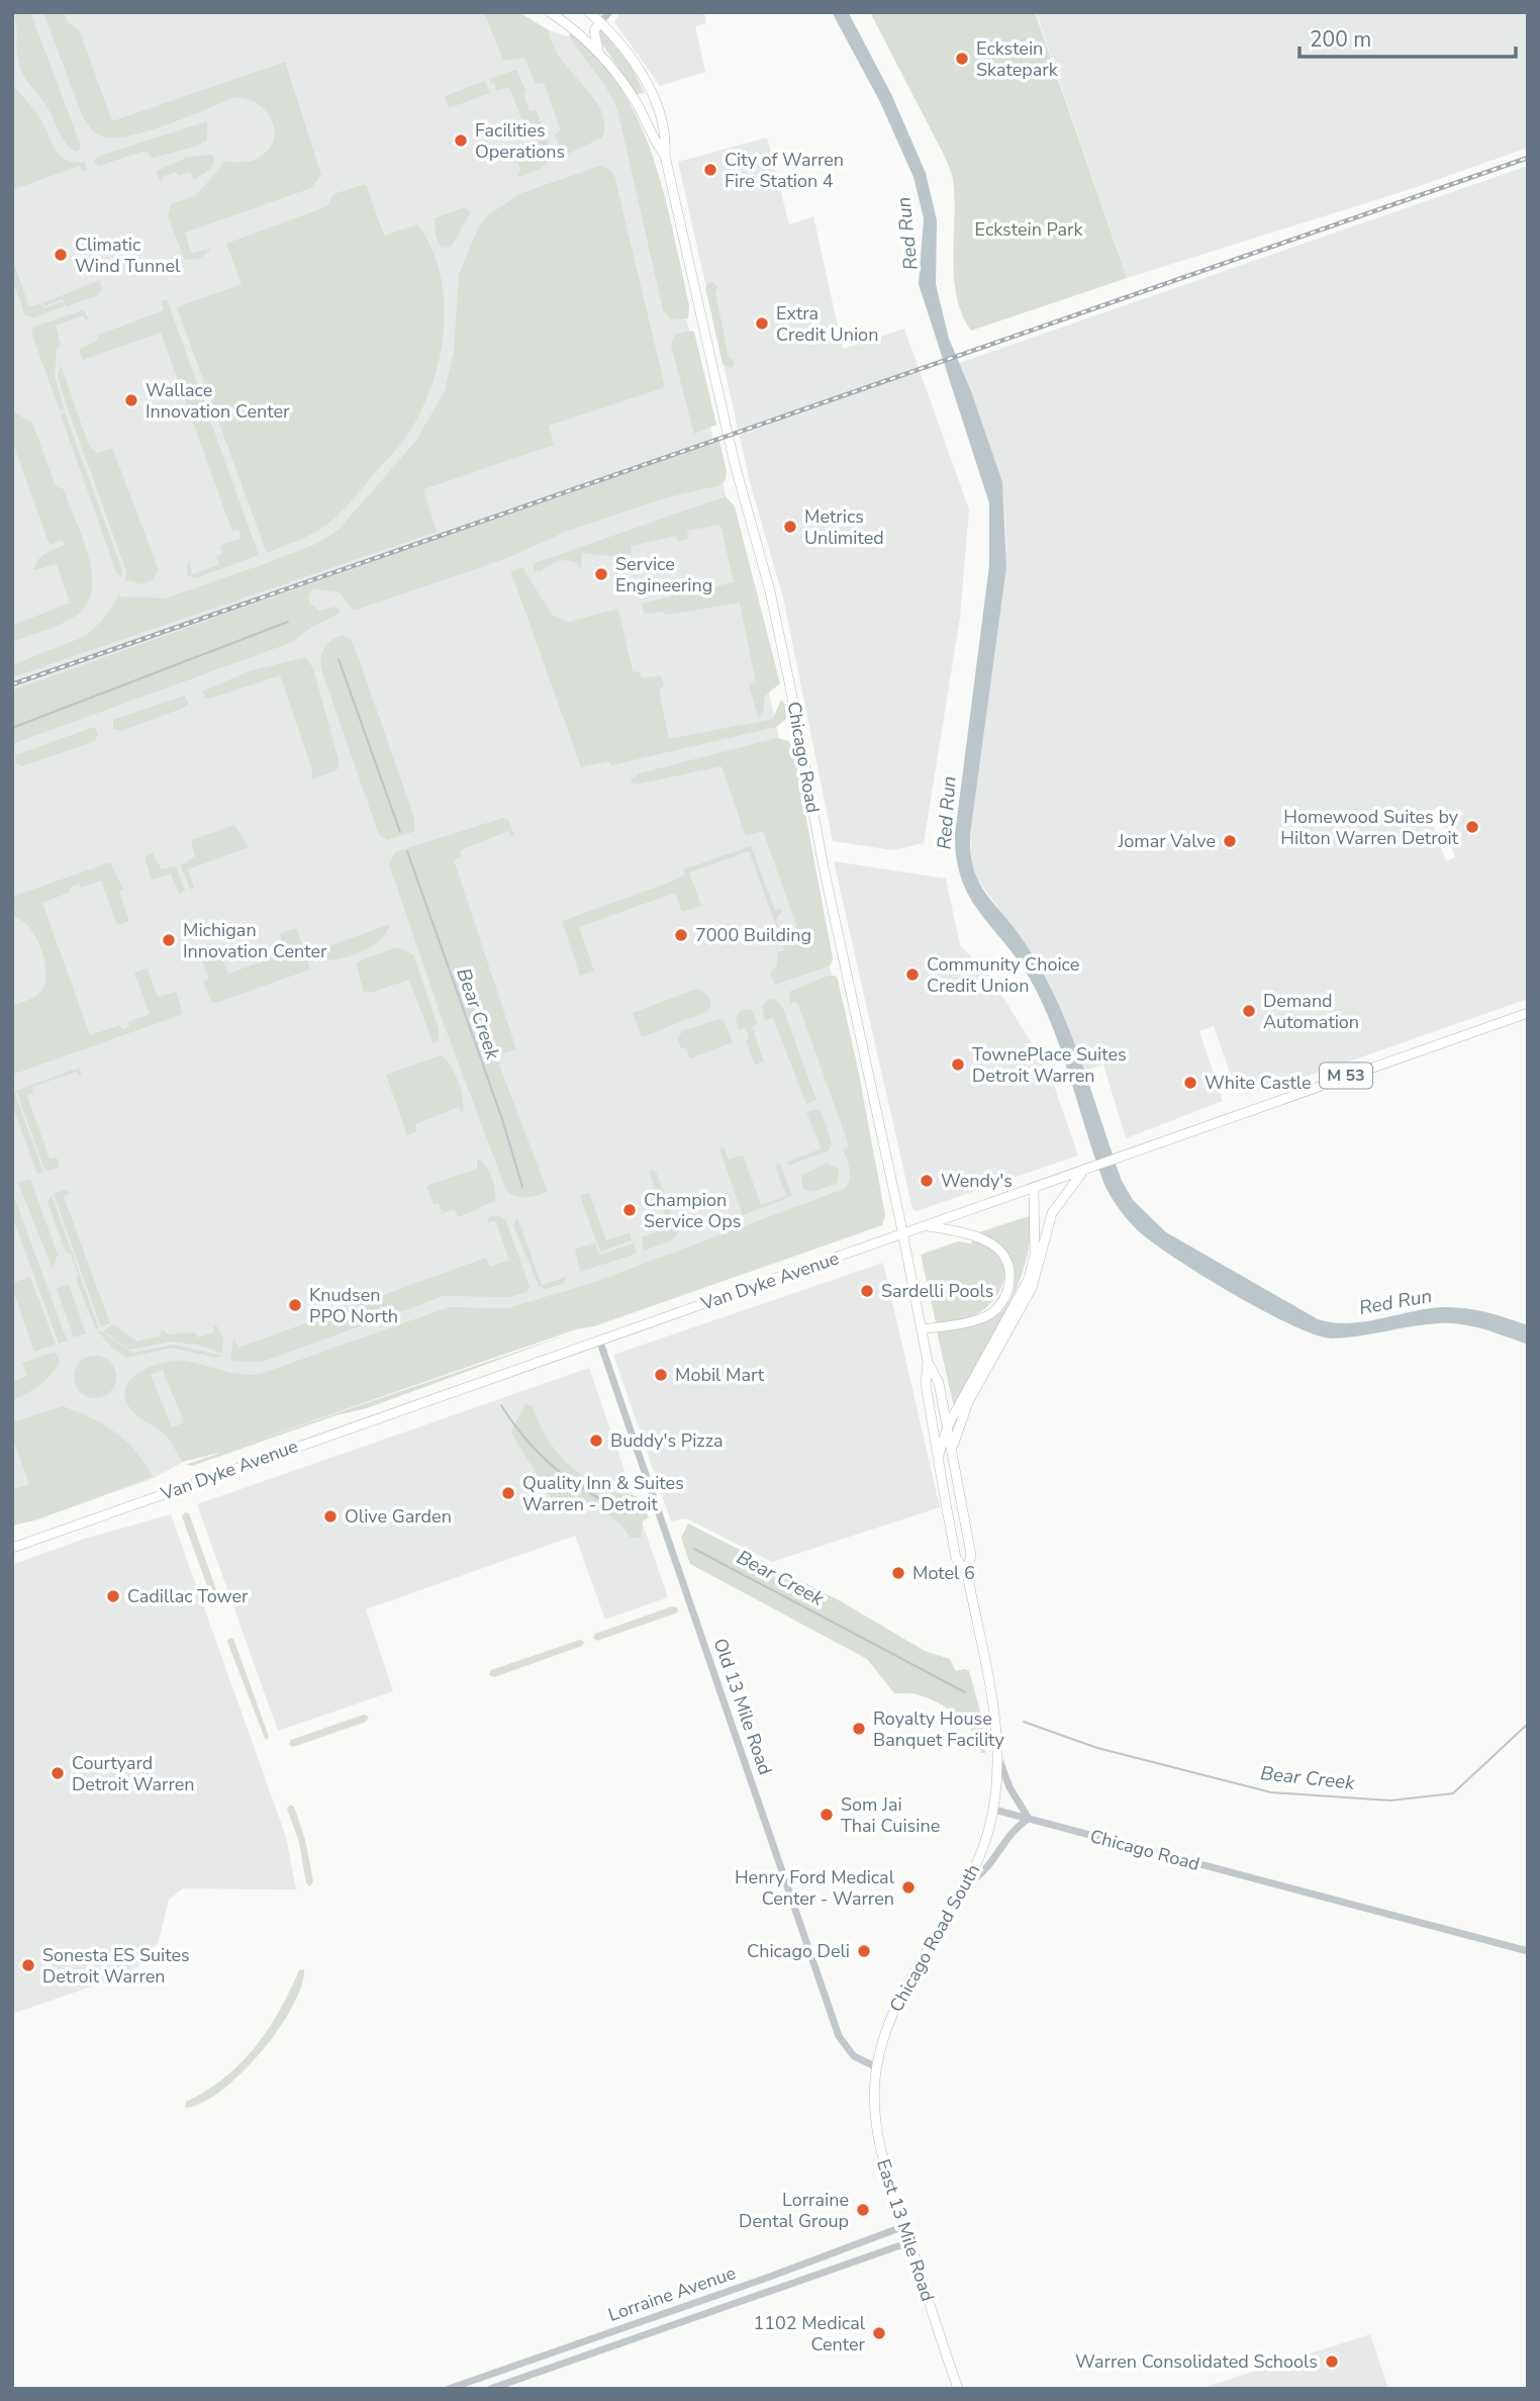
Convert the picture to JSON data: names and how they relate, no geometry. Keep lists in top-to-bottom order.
{
  "streets": {
    "main road": [
      "Chicago Road",
      "M 53",
      "Van Dyke Avenue",
      "Chicago Road South",
      "East 13 Mile Road"
    ],
    "street": ["Old 13 Mile Road", "Lorraine Avenue"]
  },
  "crossings": [
    ["Chicago Road", "Van Dyke Avenue"],
    ["Chicago Road", "Chicago Road South"],
    ["Van Dyke Avenue", "Old 13 Mile Road"],
    ["Old 13 Mile Road", "Chicago Road South"],
    ["Old 13 Mile Road", "East 13 Mile Road"],
    ["Chicago Road South", "East 13 Mile Road"],
    ["East 13 Mile Road", "Lorraine Avenue"]
  ],
  "water": ["Red Run", "Bear Creek"],
  "parks": ["Eckstein Park"],
  "places": [
    "Eckstein Skatepark",
    "Facilities Operations",
    "City of Warren Fire Station 4",
    "Climatic Wind Tunnel",
    "Extra Credit Union",
    "Wallace Innovation Center",
    "Metrics Unlimited",
    "Service Engineering",
    "Homewood Suites by Hilton Warren Detroit",
    "Jomar Valve",
    "7000 Building",
    "Michigan Innovation Center",
    "Community Choice Credit Union",
    "Demand Automation",
    "TownePlace Suites Detroit Warren",
    "White Castle",
    "Wendy's",
    "Champion Service Ops",
    "Sardelli Pools",
    "Knudsen PPO North",
    "Mobil Mart",
    "Buddy's Pizza",
    "Quality Inn & Suites Warren - Detroit",
    "Olive Garden",
    "Motel 6",
    "Cadillac Tower",
    "Royalty House Banquet Facility",
    "Courtyard Detroit Warren",
    "Som Jai Thai Cuisine",
    "Henry Ford Medical Center - Warren",
    "Chicago Deli",
    "Sonesta ES Suites Detroit Warren",
    "Lorraine Dental Group",
    "1102 Medical Center",
    "Warren Consolidated Schools"
  ],
  "scale_bar": "200 m"
}
